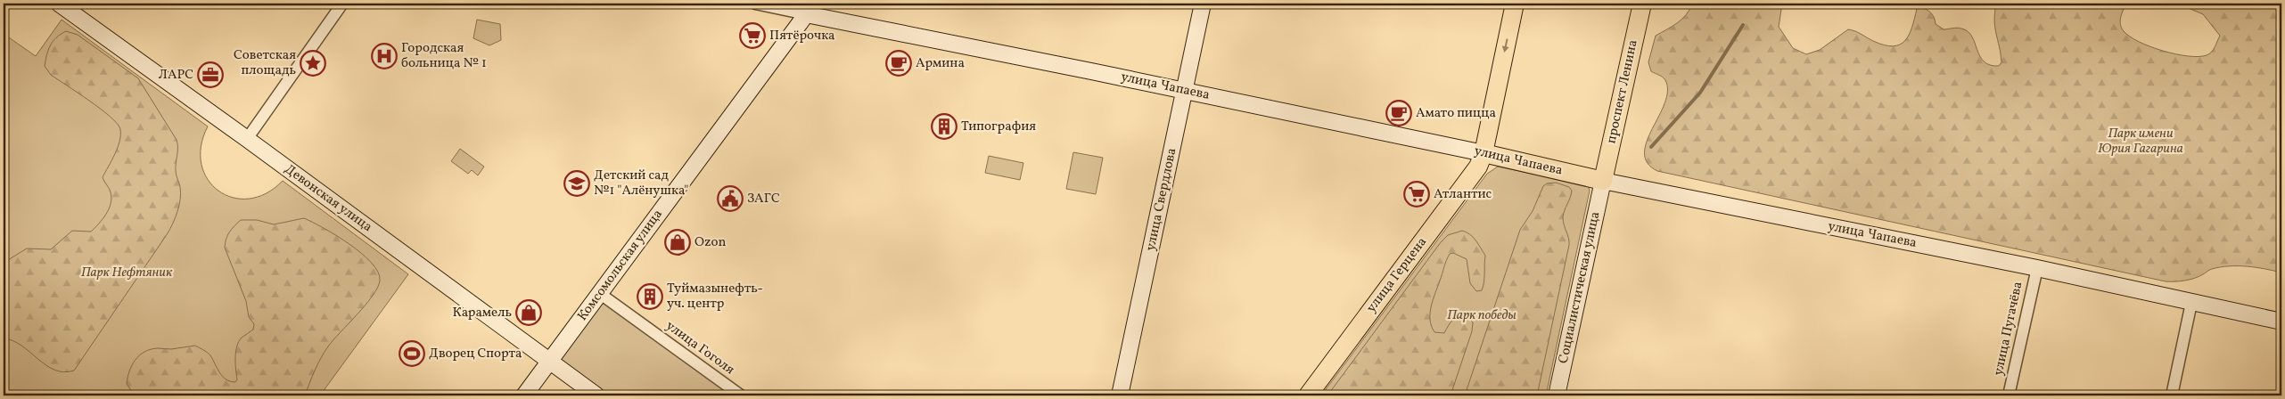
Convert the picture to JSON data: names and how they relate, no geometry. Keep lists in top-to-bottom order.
{
  "streets": {
    "main road": ["улица Чапаева", "проспект Ленина", "улица Герцена"],
    "street": [
      "Девонская улица",
      "улица Свердлова",
      "Комсомольская улица",
      "Социалистическая улица",
      "улица Пугачёва",
      "улица Гоголя"
    ]
  },
  "crossings": [
    ["улица Чапаева", "проспект Ленина"],
    ["улица Чапаева", "улица Свердлова"],
    ["улица Чапаева", "Комсомольская улица"],
    ["улица Чапаева", "улица Герцена"],
    ["улица Чапаева", "Социалистическая улица"],
    ["улица Чапаева", "улица Пугачёва"],
    ["проспект Ленина", "Социалистическая улица"],
    ["Девонская улица", "Комсомольская улица"],
    ["Комсомольская улица", "улица Гоголя"]
  ],
  "parks": ["Парк имени Юрия Гагарина", "Парк Нефтяник", "Парк победы"],
  "places": {
    "supermarket": ["Пятёрочка", "Атлантис"],
    "hospital": ["Городская больница № 1"],
    "place": ["Советская площадь"],
    "cafe": ["Армина", "Амато пицца"],
    "office": ["ЛАРС"],
    "building": ["Типография", "Туймазынефть- уч. центр"],
    "school or university": ["Детский сад №1 \"Алёнушка\""],
    "public building": ["ЗАГС"],
    "shop": ["Ozon", "Карамель"],
    "sports": ["Дворец Спорта"]
  }
}
